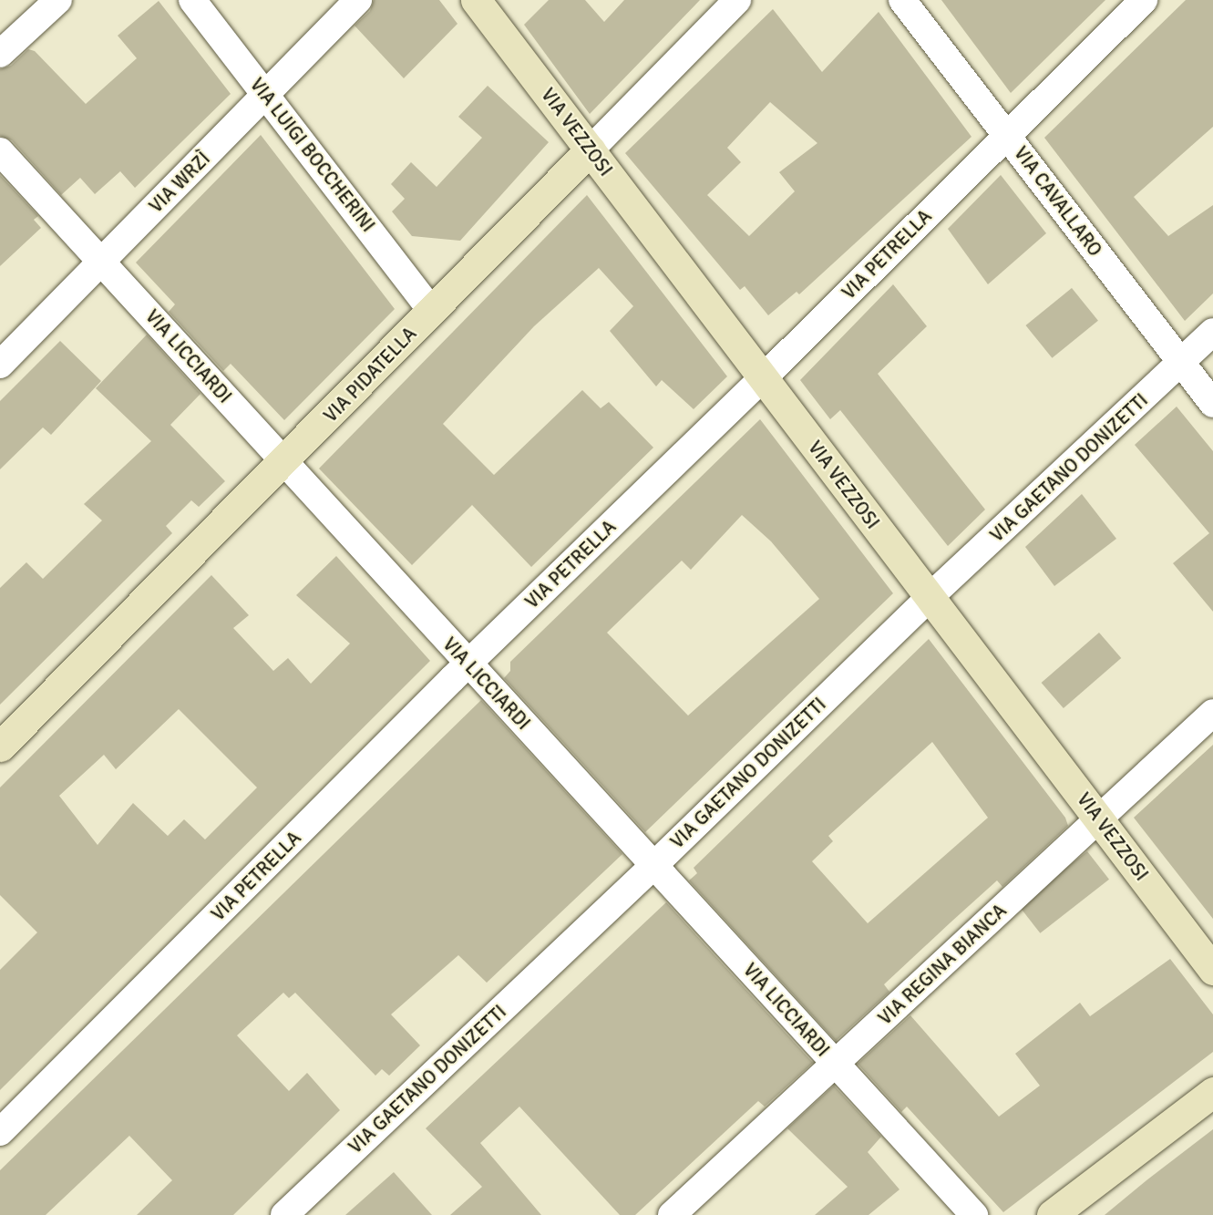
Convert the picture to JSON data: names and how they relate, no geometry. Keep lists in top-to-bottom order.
{
  "streets": {
    "street": [
      "VIA VEZZOSI",
      "VIA LUIGI BOCCHERINI",
      "VIA WRZÌ",
      "VIA CAVALLARO",
      "VIA PETRELLA",
      "VIA LICCIARDI",
      "VIA PIDATELLA",
      "VIA GAETANO DONIZETTI",
      "VIA REGINA BIANCA"
    ]
  },
  "crossings": [
    ["VIA VEZZOSI", "VIA PETRELLA"],
    ["VIA VEZZOSI", "VIA PIDATELLA"],
    ["VIA VEZZOSI", "VIA GAETANO DONIZETTI"],
    ["VIA VEZZOSI", "VIA REGINA BIANCA"],
    ["VIA LUIGI BOCCHERINI", "VIA WRZÌ"],
    ["VIA LUIGI BOCCHERINI", "VIA PIDATELLA"],
    ["VIA WRZÌ", "VIA LICCIARDI"],
    ["VIA CAVALLARO", "VIA PETRELLA"],
    ["VIA CAVALLARO", "VIA GAETANO DONIZETTI"],
    ["VIA PETRELLA", "VIA LICCIARDI"],
    ["VIA LICCIARDI", "VIA PIDATELLA"],
    ["VIA LICCIARDI", "VIA GAETANO DONIZETTI"],
    ["VIA LICCIARDI", "VIA REGINA BIANCA"]
  ]
}
